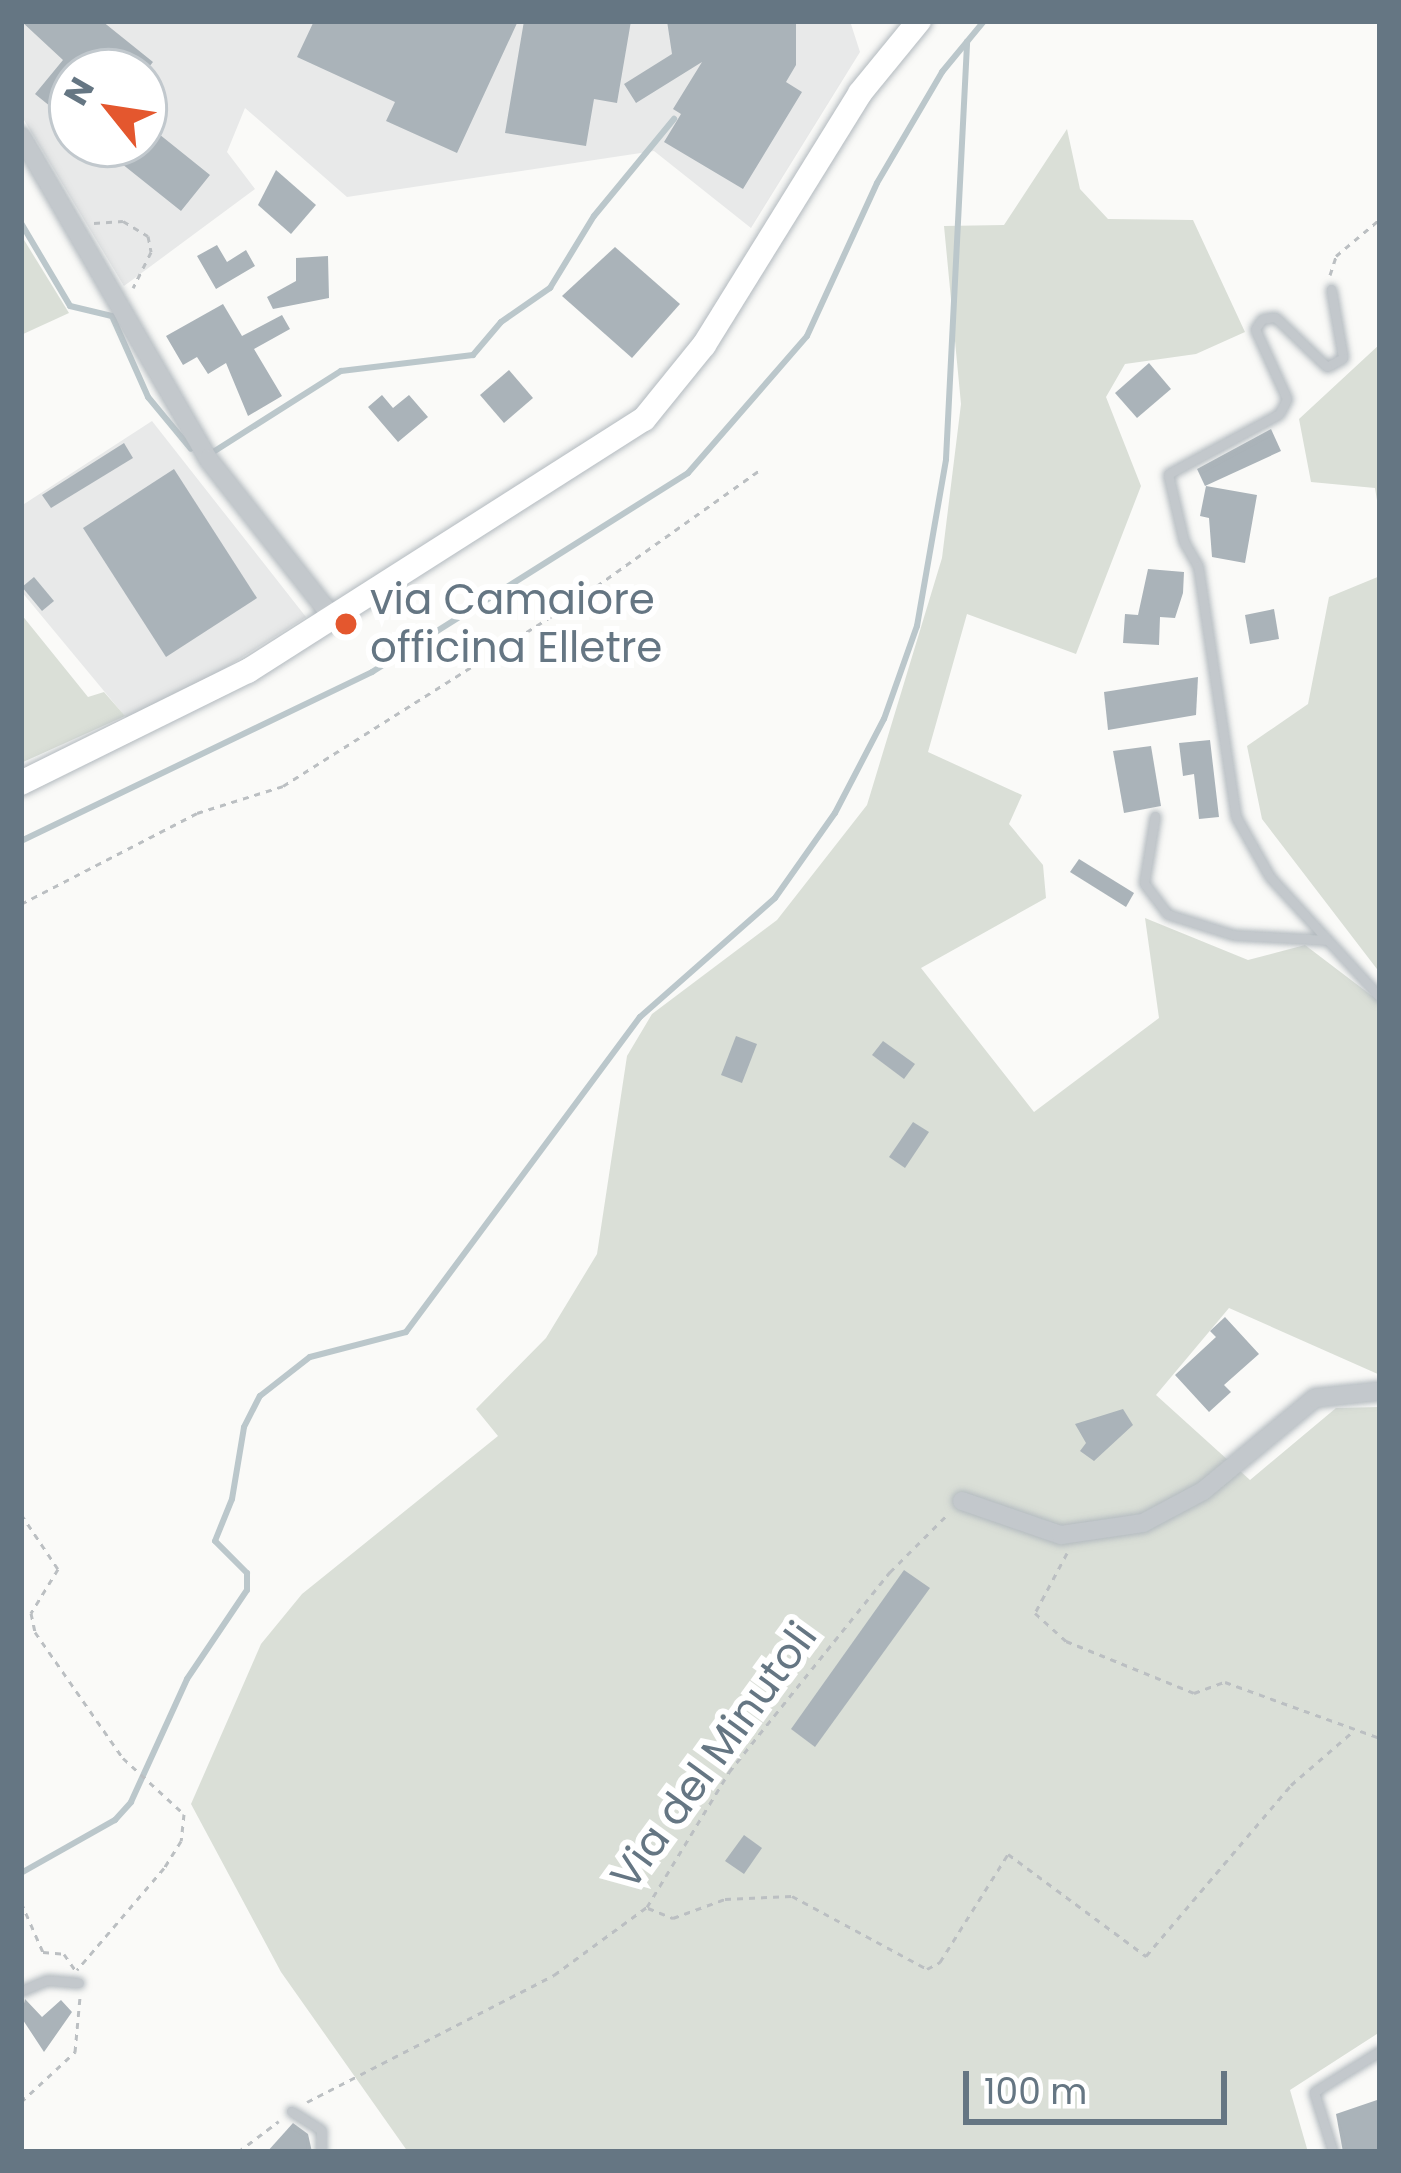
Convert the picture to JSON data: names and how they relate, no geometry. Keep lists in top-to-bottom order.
{
  "streets": {
    "path": ["Via del Minutoli"]
  },
  "places": ["via Camaiore officina Elletre"],
  "scale_bar": "100 m",
  "north": "top left"
}
